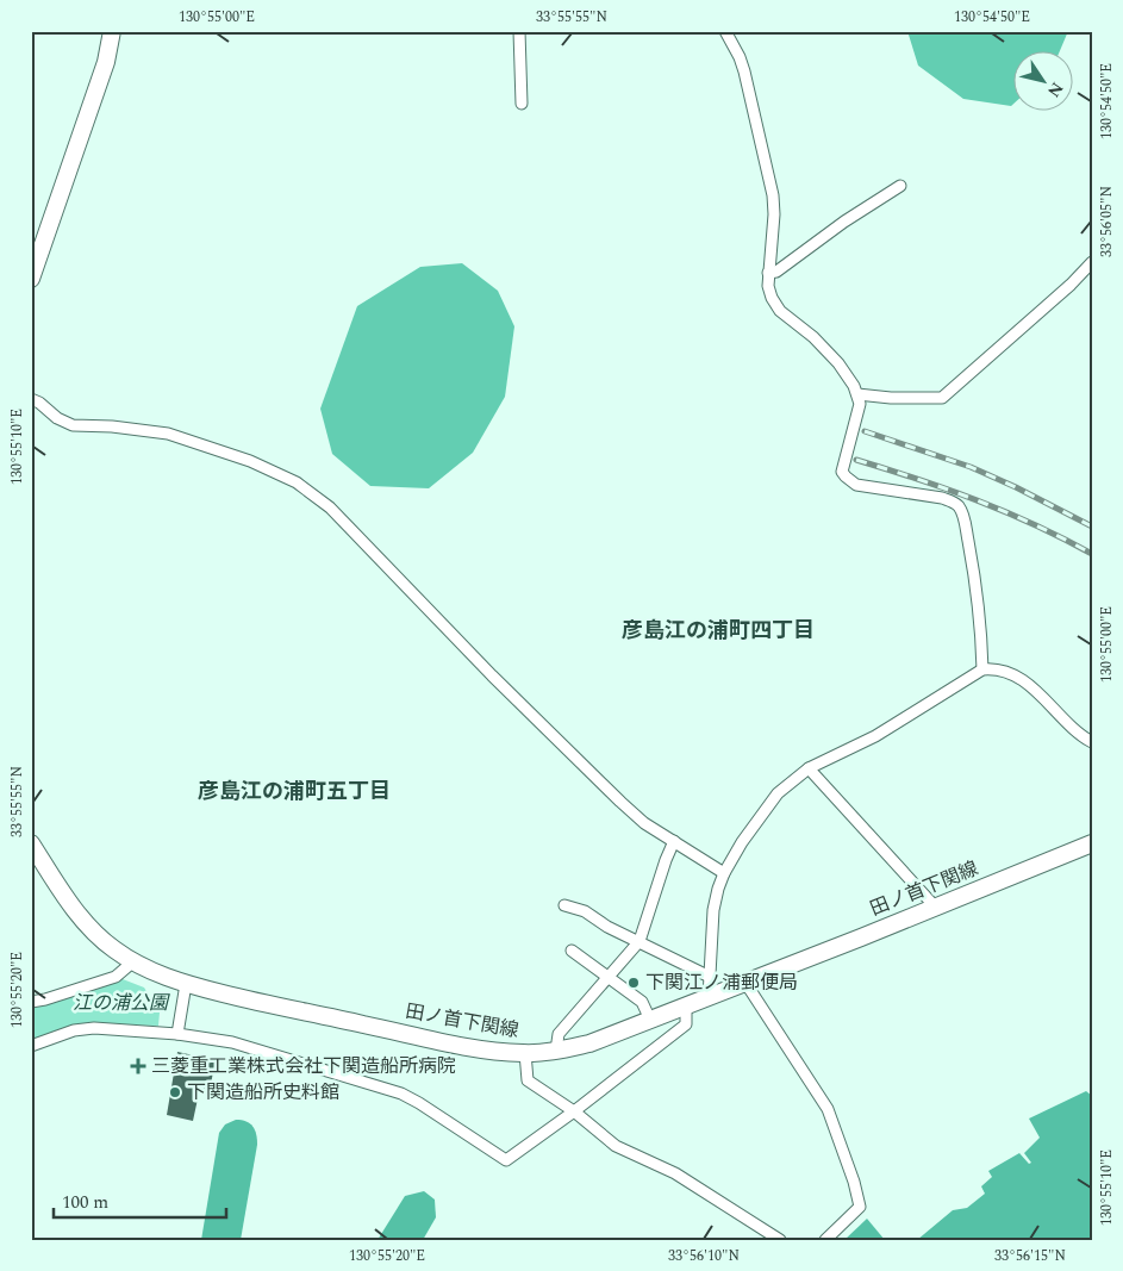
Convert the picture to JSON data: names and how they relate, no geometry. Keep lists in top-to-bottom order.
{
  "streets": {
    "main road": ["田ノ首下関線"]
  },
  "districts": ["彦島江の浦町四丁目", "彦島江の浦町五丁目"],
  "parks": ["江の浦公園"],
  "places": {
    "other": ["下関江ノ浦郵便局", "下関造船所史料館"],
    "health": ["三菱重工業株式会社下関造船所病院"]
  },
  "scale_bar": "100 m",
  "north": "bottom right",
  "coordinates": [
    "130°55'00\"E",
    "33°55'55\"N",
    "130°54'50\"E",
    "33°56'05\"N",
    "130°55'10\"E",
    "130°55'20\"E",
    "33°56'10\"N",
    "33°56'15\"N"
  ]
}
